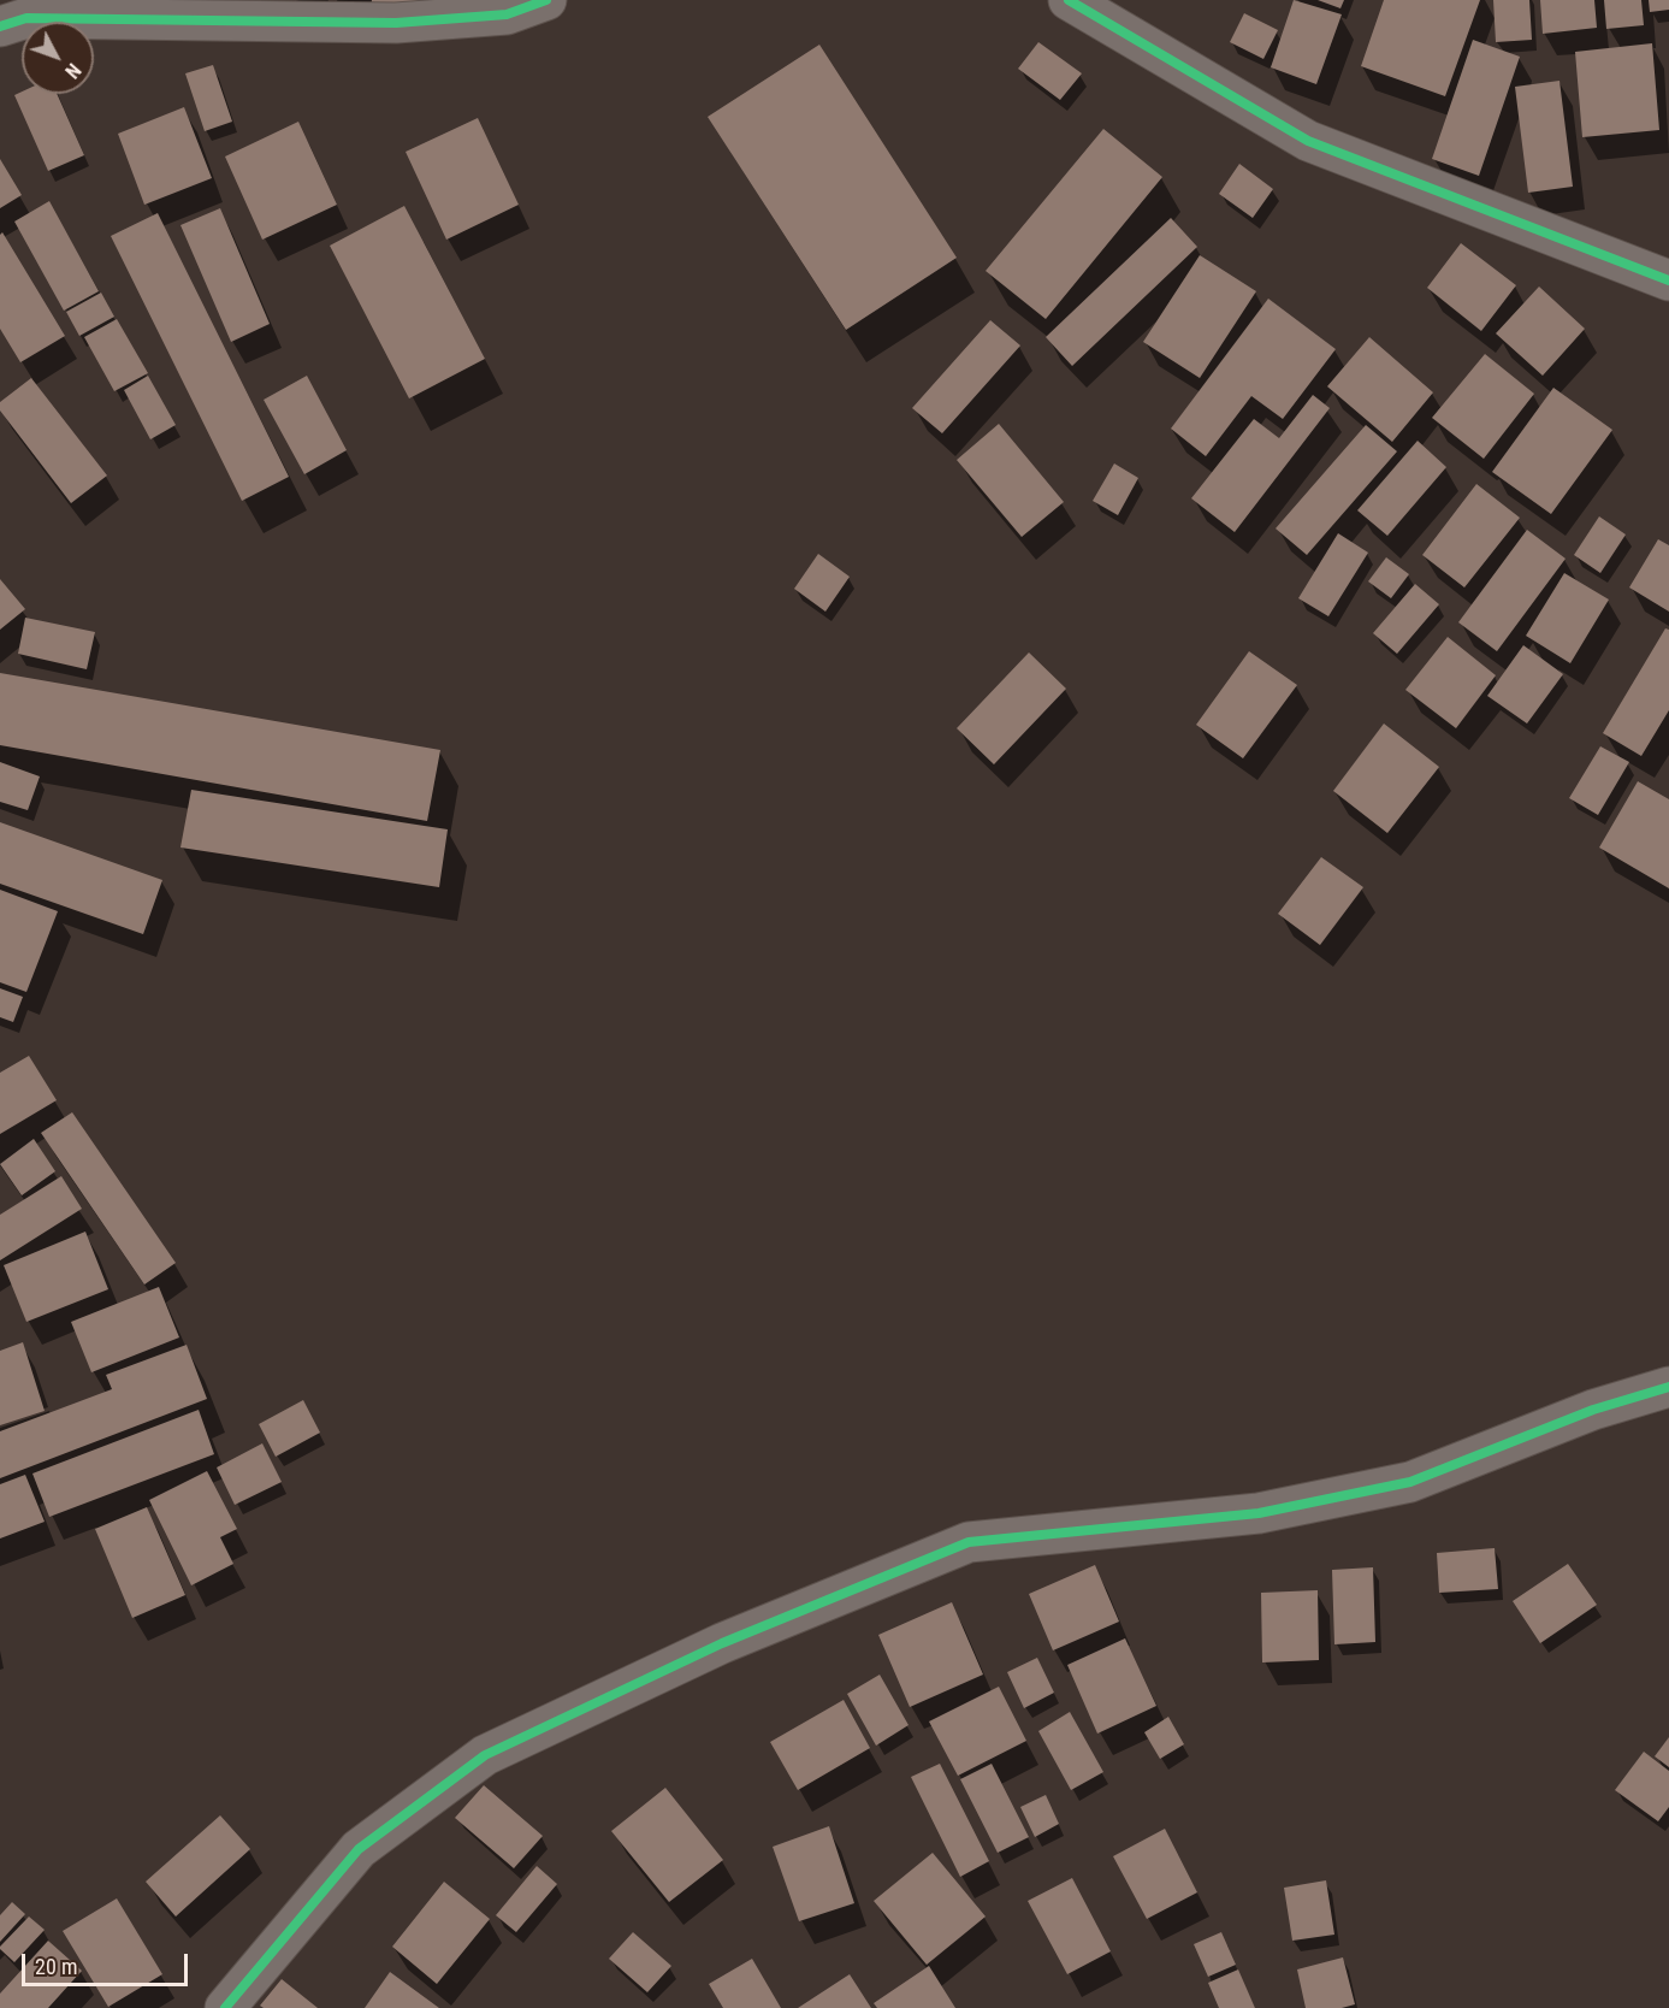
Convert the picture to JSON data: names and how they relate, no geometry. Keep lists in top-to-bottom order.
{
  "scale_bar": "20 m",
  "north": "bottom right"
}
